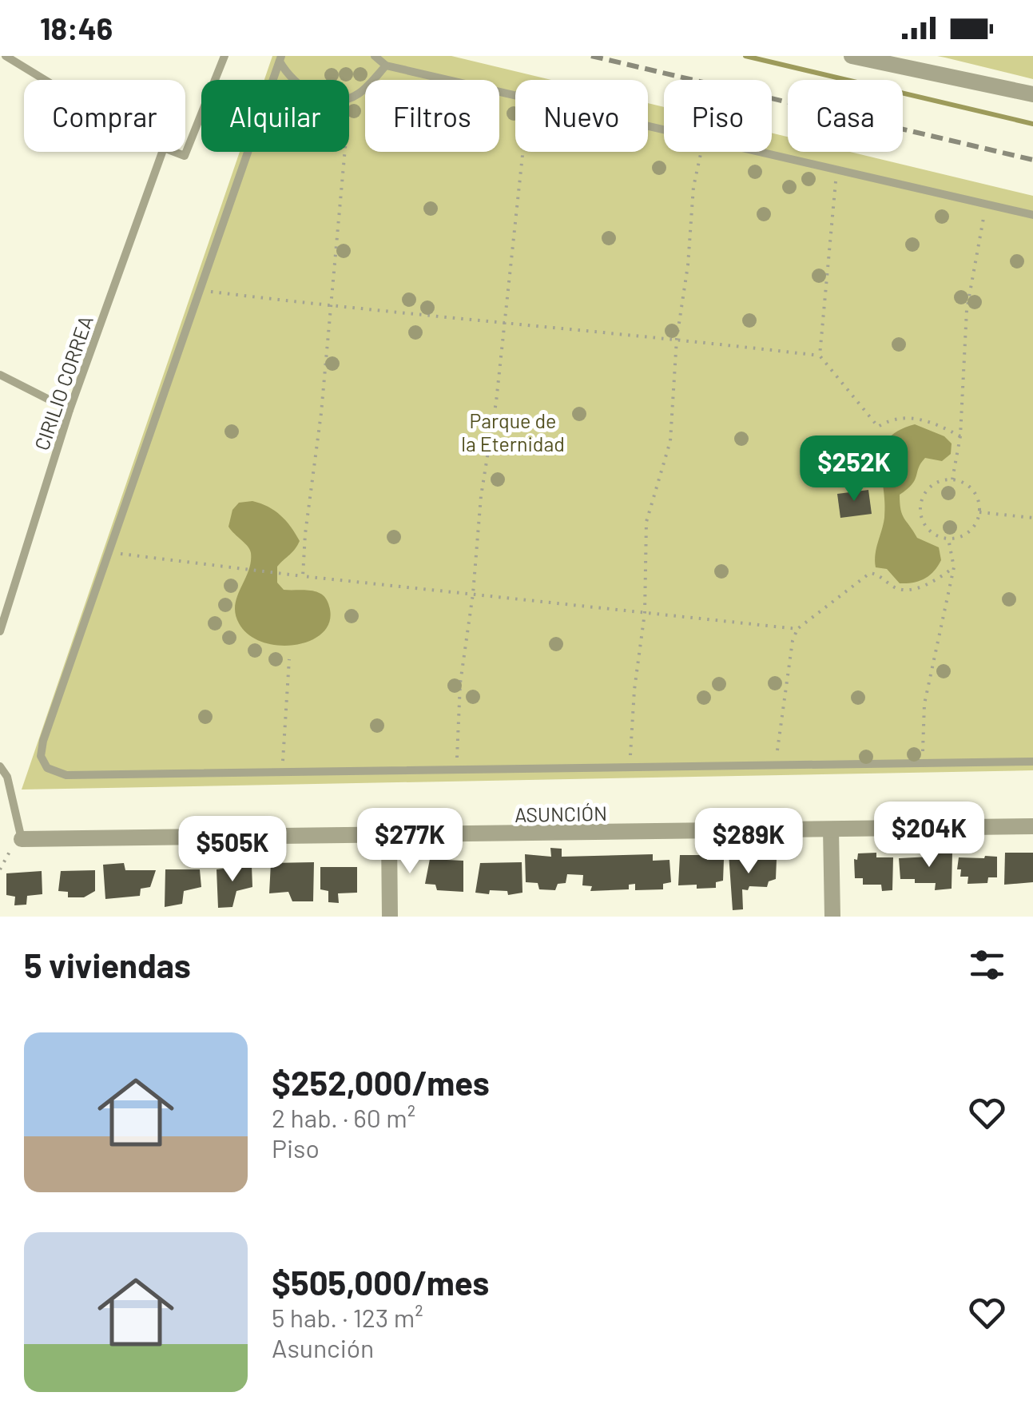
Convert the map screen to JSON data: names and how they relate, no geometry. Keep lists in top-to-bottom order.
{
  "streets": {
    "street": ["ASUNCIÓN"],
    "lane": ["CIRILIO CORREA"]
  },
  "parks": ["Parque de la Eternidad"],
  "page": {
    "status": "18:46",
    "chip": [
      "Comprar",
      "Alquilar",
      "Filtros",
      "Nuevo",
      "Piso",
      "Casa"
    ],
    "price": [
      "$252K",
      "$204K",
      "$277K",
      "$289K",
      "$505K"
    ],
    "heading": "5 viviendas",
    "list": [
      {
        "name": "$252,000/mes",
        "note": "2 hab. · 60 m² · Piso"
      },
      {
        "name": "$505,000/mes",
        "note": "5 hab. · 123 m² · Asunción"
      }
    ]
  }
}
